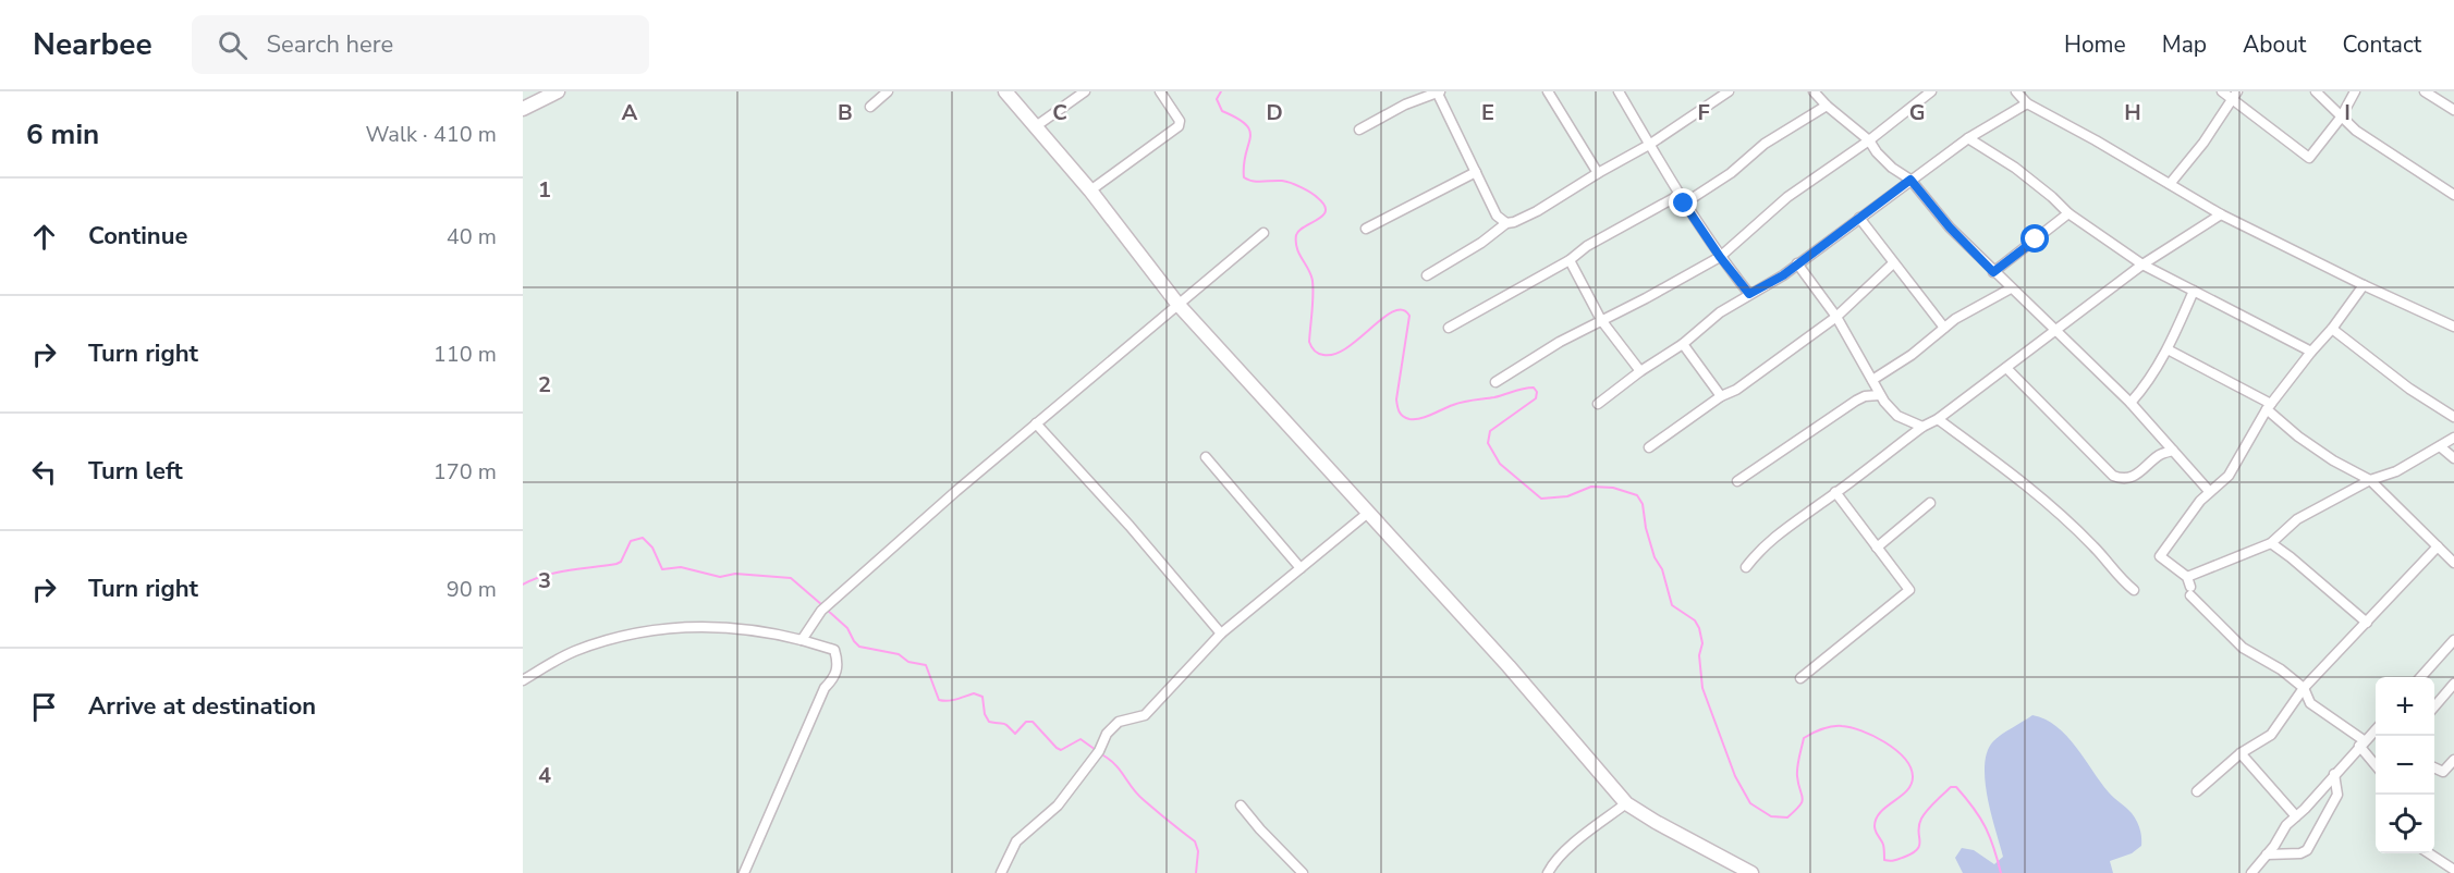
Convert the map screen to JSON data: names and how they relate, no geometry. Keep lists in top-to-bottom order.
{
  "page": {
    "header": "Nearbee",
    "search": "Search here",
    "nav": [
      "Home",
      "Map",
      "About",
      "Contact"
    ],
    "heading": ["6 min", "Walk · 410 m"],
    "list": [
      ["Continue", "40 m"],
      ["Turn right", "110 m"],
      ["Turn left", "170 m"],
      ["Turn right", "90 m"],
      "Arrive at destination"
    ],
    "map_buttons": ["+", "−"]
  },
  "grid": {
    "columns": [
      "A",
      "B",
      "C",
      "D",
      "E",
      "F",
      "G",
      "H",
      "I"
    ],
    "rows": [
      "1",
      "2",
      "3",
      "4"
    ]
  }
}
